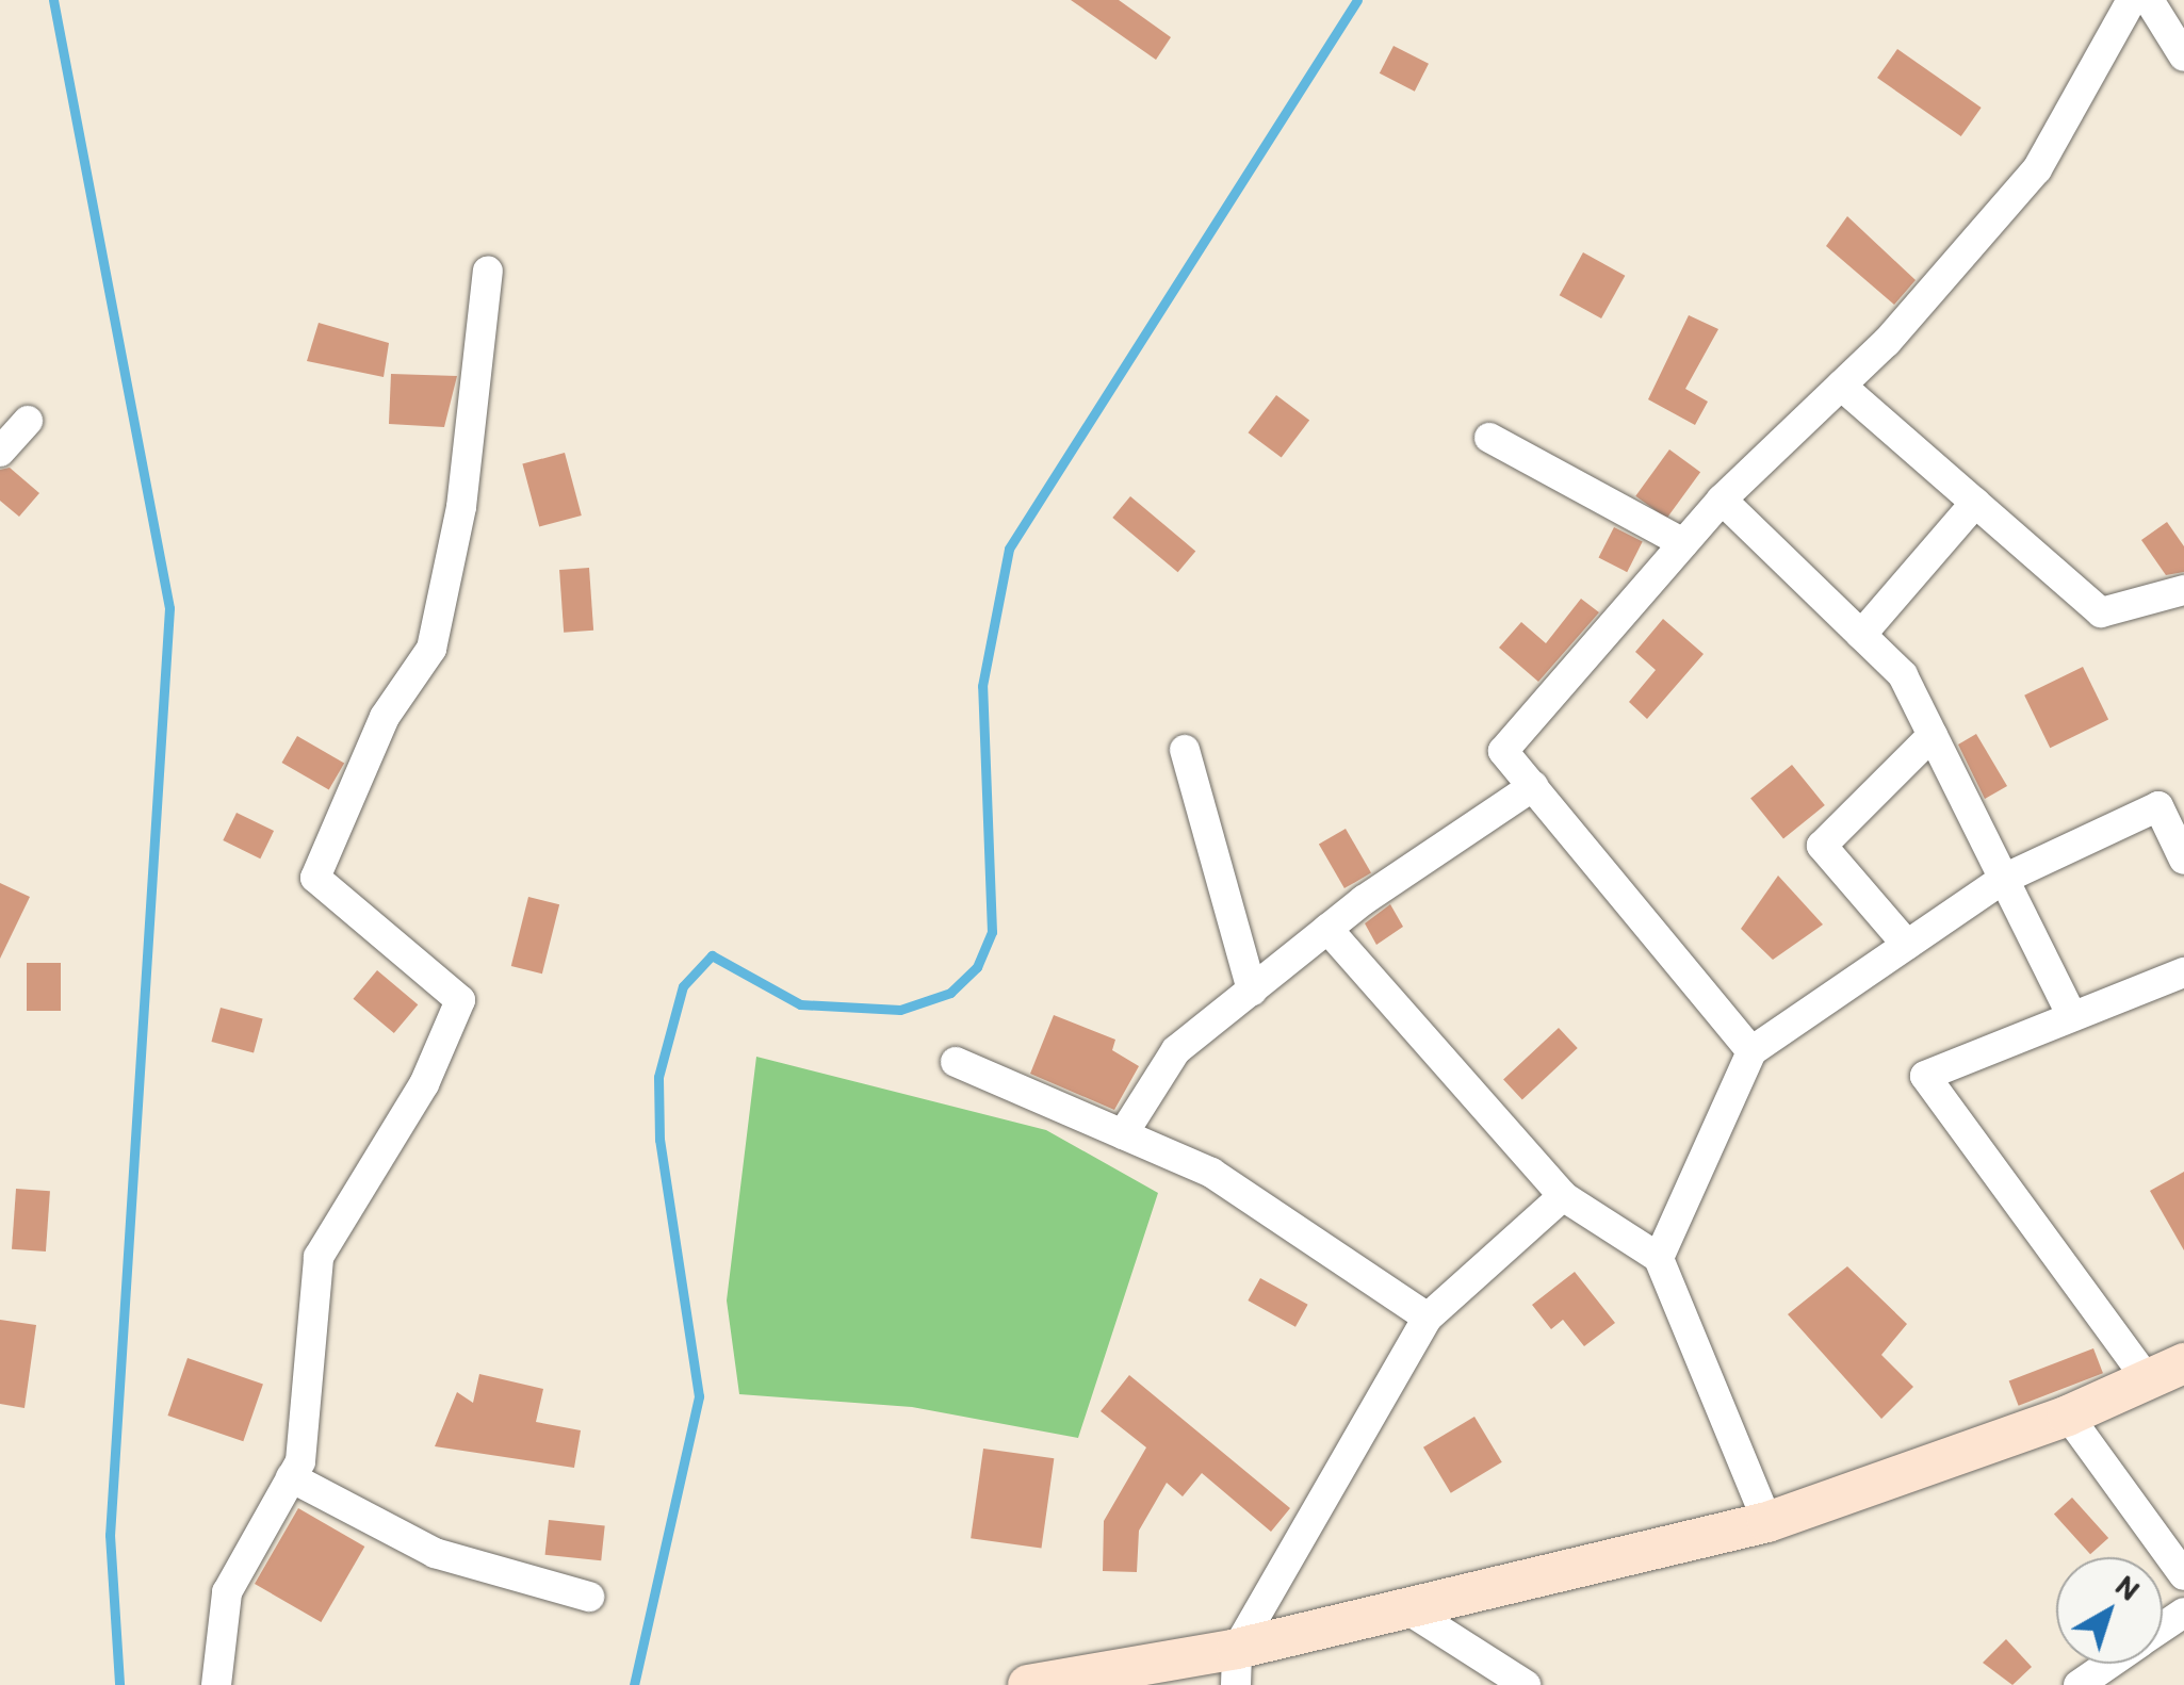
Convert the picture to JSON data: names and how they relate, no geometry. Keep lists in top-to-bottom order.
{
  "north": "top right"
}
